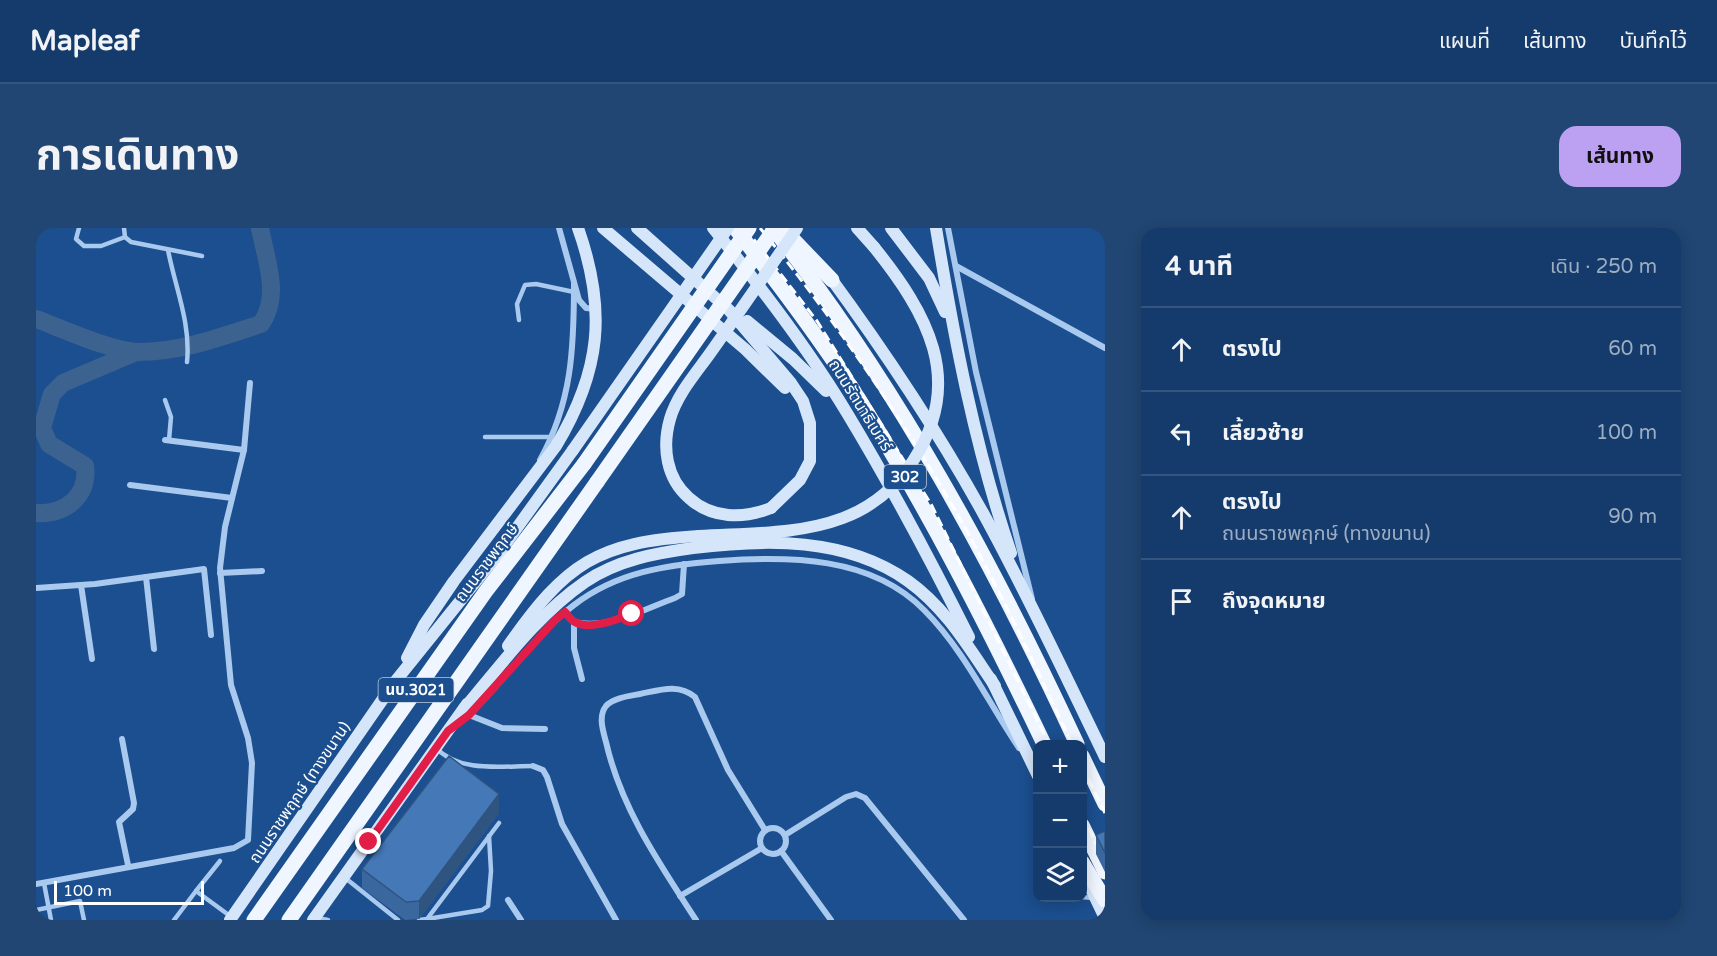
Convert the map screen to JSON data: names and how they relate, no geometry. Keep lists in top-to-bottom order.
{
  "streets": {
    "main road": [
      "ถนนรัตนาธิเบศร์",
      "302",
      "ถนนราชพฤกษ์",
      "นบ.3021",
      "ถนนราชพฤกษ์ (ทางขนาน)"
    ]
  },
  "crossings": [
    ["ถนนรัตนาธิเบศร์", "นบ.3021"]
  ],
  "scale_bar": "100 m",
  "page": {
    "header": "Mapleaf",
    "nav": ["แผนที่", "เส้นทาง", "บันทึกไว้"],
    "title": "การเดินทาง",
    "buttons": "เส้นทาง",
    "heading": ["4 นาที", "เดิน · 250 m"],
    "list": [
      ["ตรงไป", "60 m"],
      ["เลี้ยวซ้าย", "100 m"],
      ["ตรงไป", "ถนนราชพฤกษ์ (ทางขนาน)", "90 m"],
      "ถึงจุดหมาย"
    ],
    "map_buttons": ["+", "−"],
    "scale": "100 m"
  }
}
